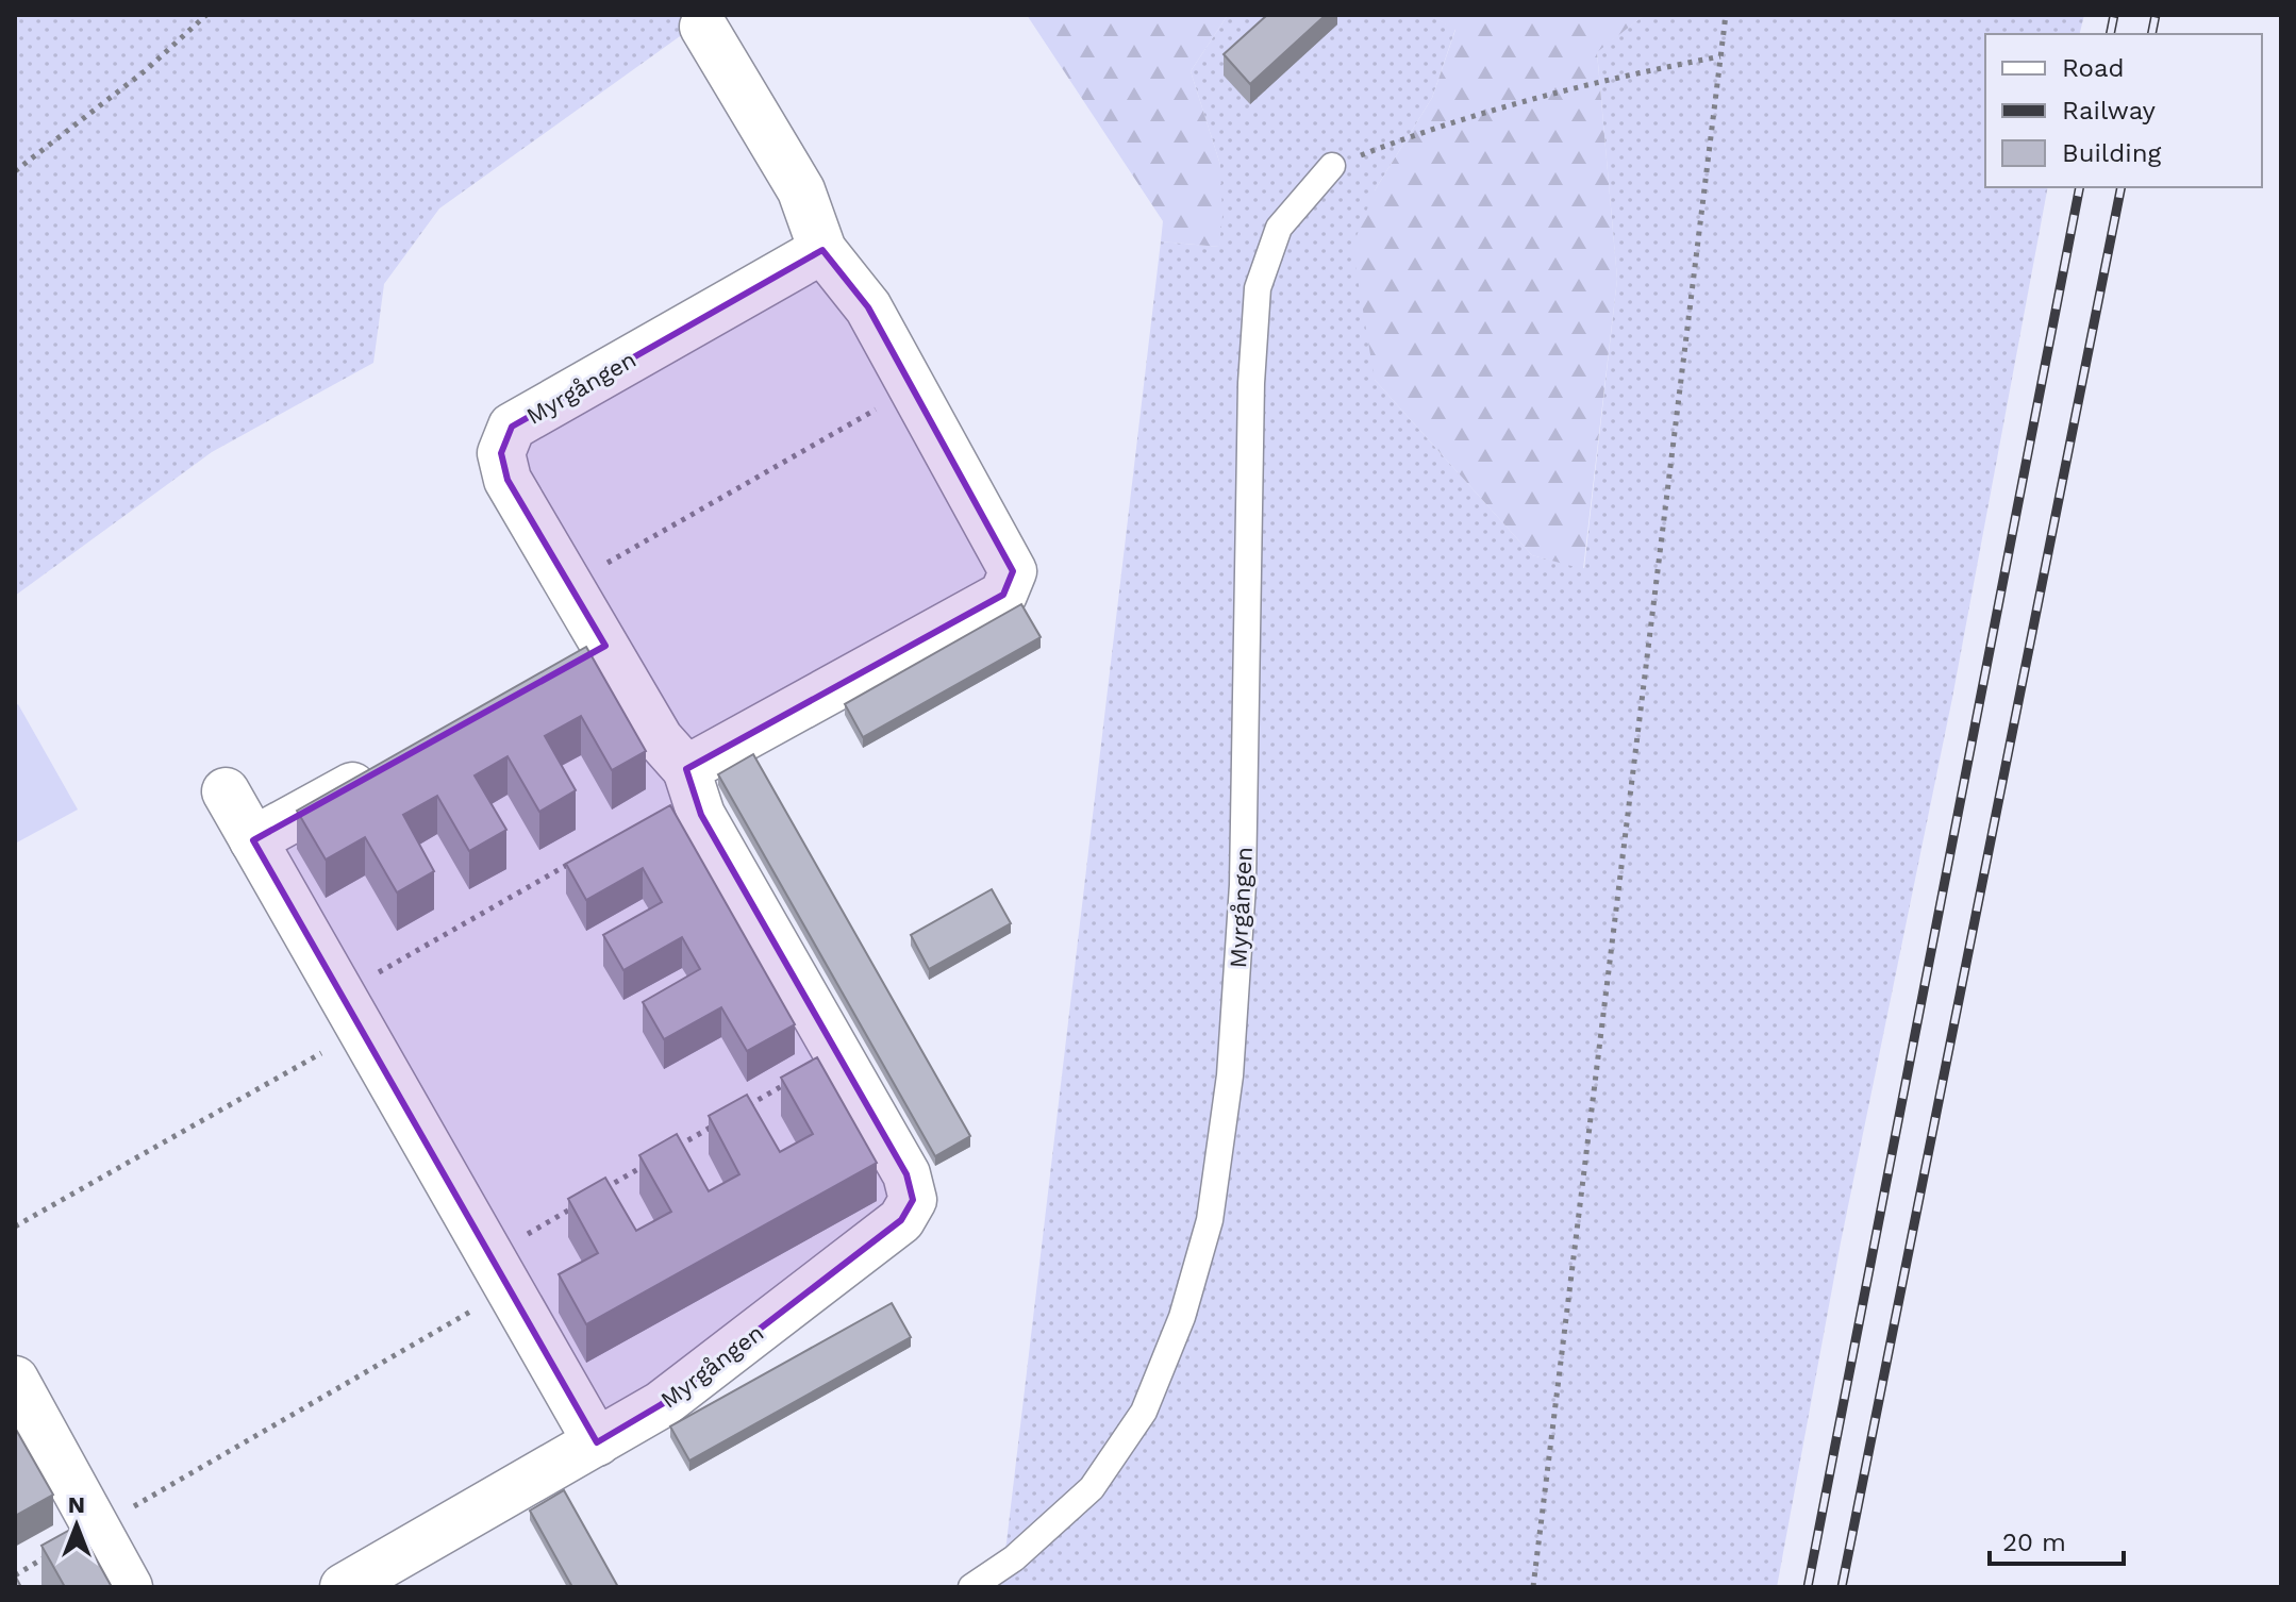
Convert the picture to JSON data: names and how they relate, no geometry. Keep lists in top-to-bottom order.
{
  "streets": {
    "street": ["Myrgången"]
  },
  "legend": ["Road", "Railway", "Building"],
  "scale_bar": "20 m",
  "north": "top"
}
